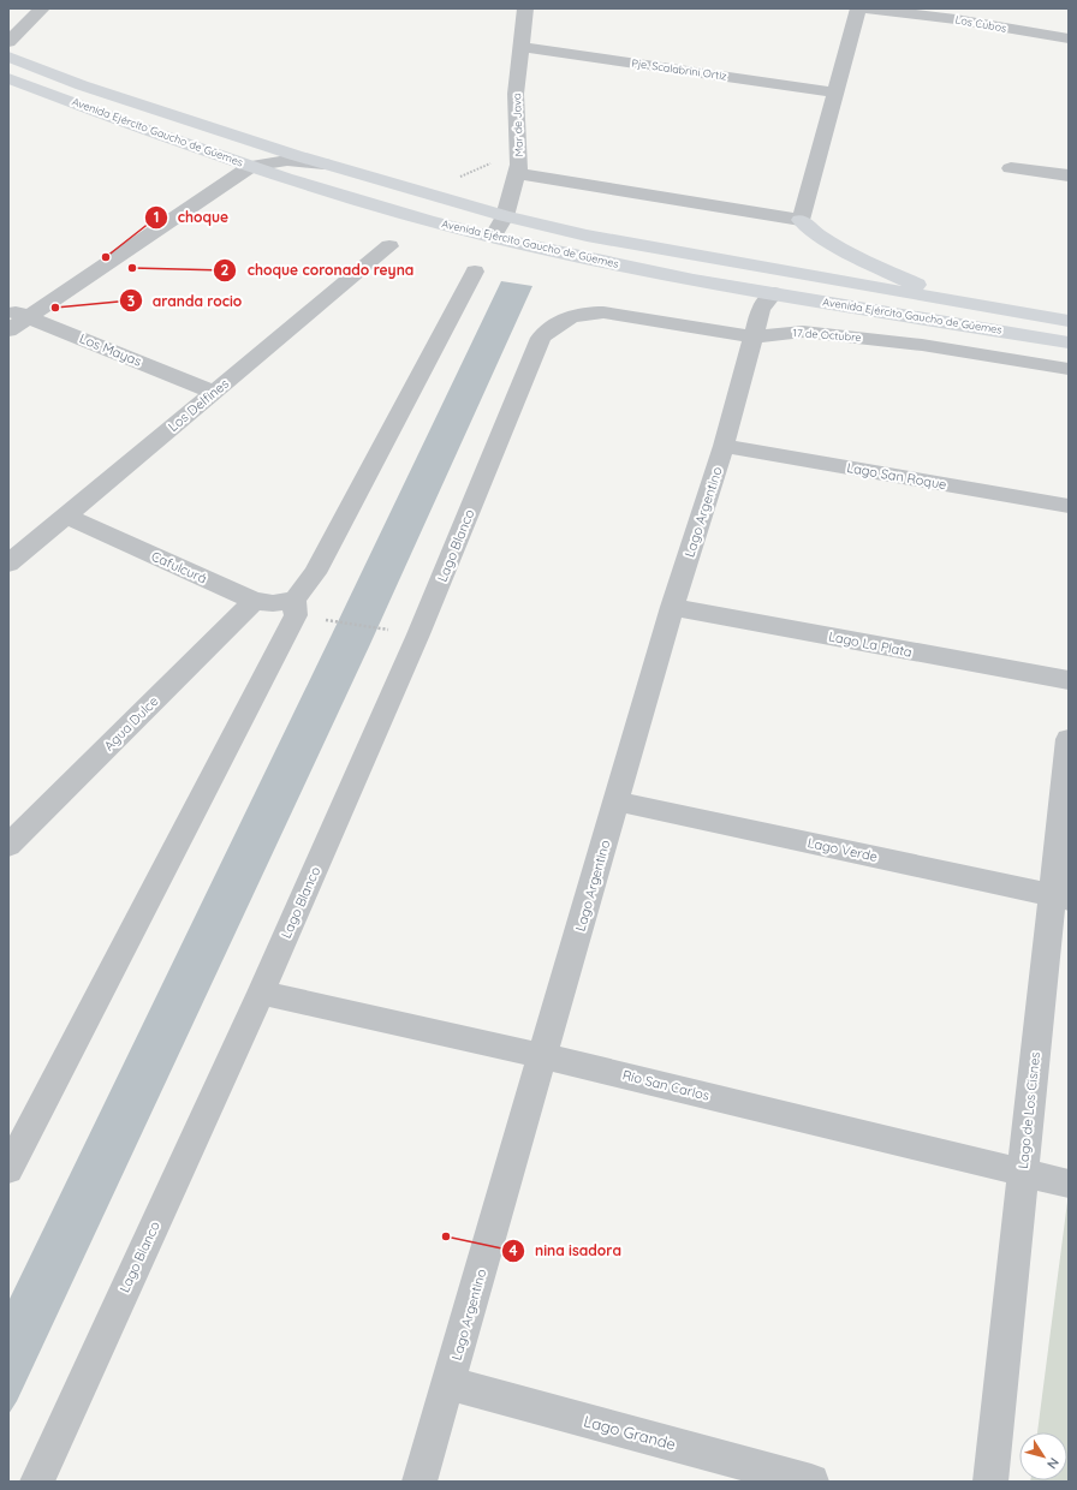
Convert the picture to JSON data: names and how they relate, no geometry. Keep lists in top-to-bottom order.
{
  "streets": {
    "main road": ["Avenida Ejército Gaucho de Güemes"],
    "street": [
      "Los Cubos",
      "Pje. Scalabrini Ortiz",
      "Mar de Java",
      "17 de Octubre",
      "Los Mayas",
      "Los Delfines",
      "Lago San Roque",
      "Lago Argentino",
      "Lago Blanco",
      "Cafulcurá",
      "Lago La Plata",
      "Agua Dulce",
      "Lago Verde",
      "Río San Carlos",
      "Lago de Los Cisnes",
      "Lago Grande"
    ]
  },
  "crossings": [
    ["Pje. Scalabrini Ortiz", "Mar de Java"],
    ["Mar de Java", "Avenida Ejército Gaucho de Güemes"],
    ["Avenida Ejército Gaucho de Güemes", "Lago Argentino"],
    ["17 de Octubre", "Lago Argentino"],
    ["17 de Octubre", "Lago Blanco"],
    ["Los Mayas", "Los Delfines"],
    ["Los Delfines", "Cafulcurá"],
    ["Lago San Roque", "Lago Argentino"],
    ["Lago Argentino", "Lago La Plata"],
    ["Lago Argentino", "Lago Verde"],
    ["Lago Argentino", "Río San Carlos"],
    ["Lago Argentino", "Lago Grande"],
    ["Lago Blanco", "Río San Carlos"],
    ["Cafulcurá", "Agua Dulce"],
    ["Lago Verde", "Lago de Los Cisnes"],
    ["Río San Carlos", "Lago de Los Cisnes"]
  ],
  "places": [
    "choque",
    "choque coronado reyna",
    "aranda rocio",
    "nina isadora"
  ],
  "north": "bottom right"
}
